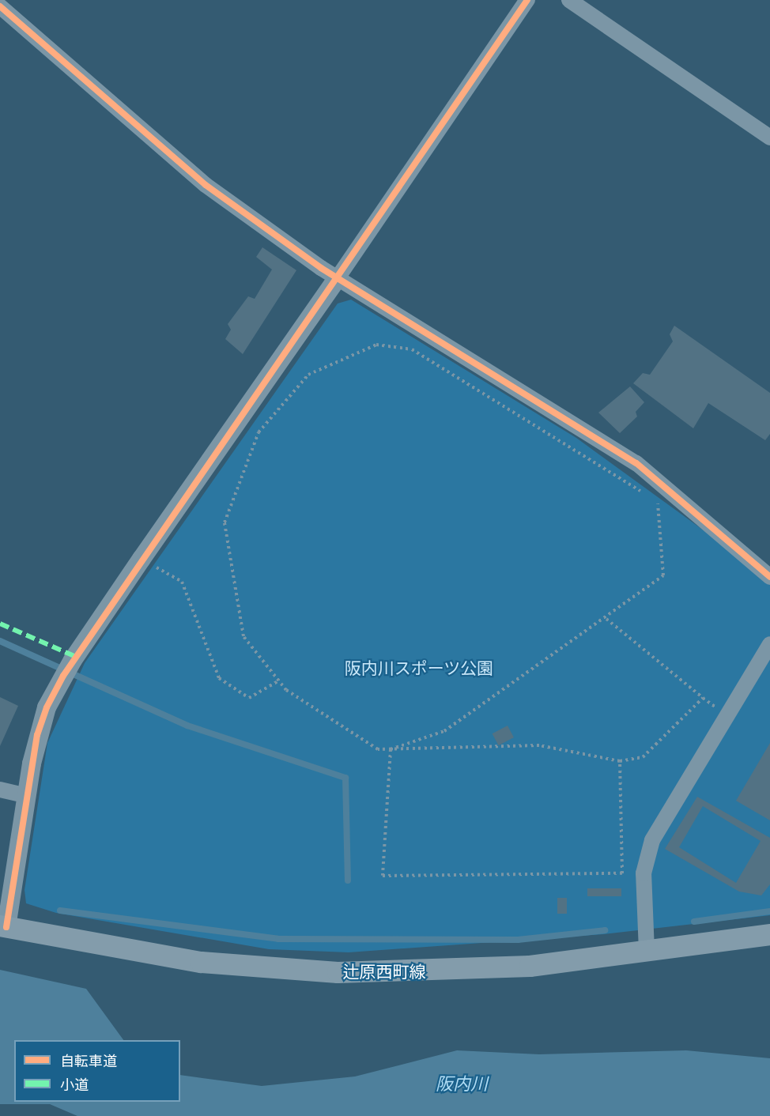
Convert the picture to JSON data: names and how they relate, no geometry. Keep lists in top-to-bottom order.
{
  "streets": {
    "main road": ["辻原西町線"]
  },
  "water": ["阪内川"],
  "parks": ["阪内川スポーツ公園"],
  "legend": ["自転車道", "小道"]
}
